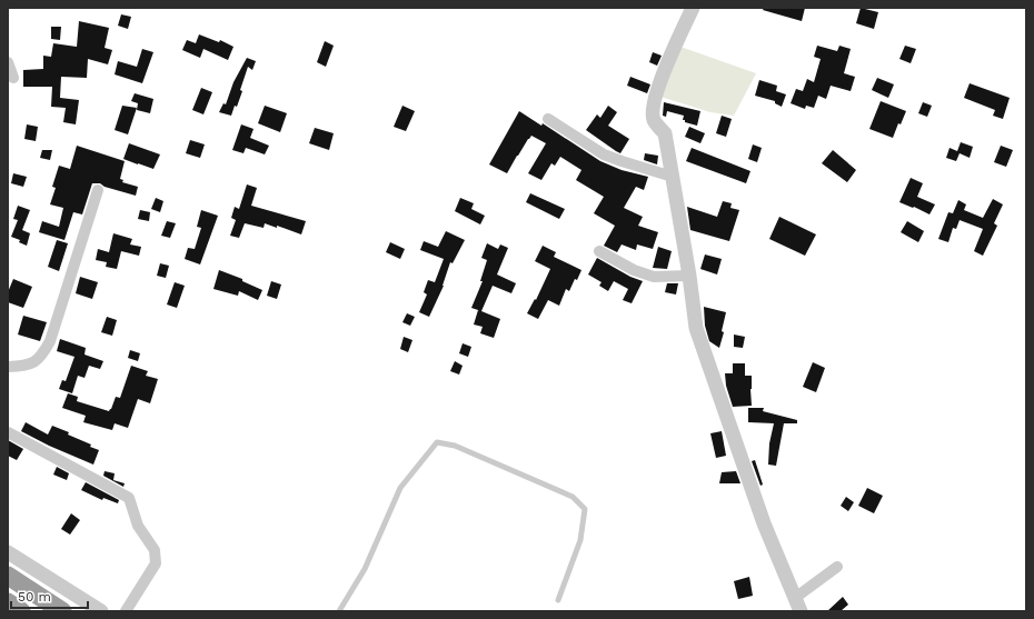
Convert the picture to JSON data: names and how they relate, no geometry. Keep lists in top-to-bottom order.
{
  "scale_bar": "50 m"
}
